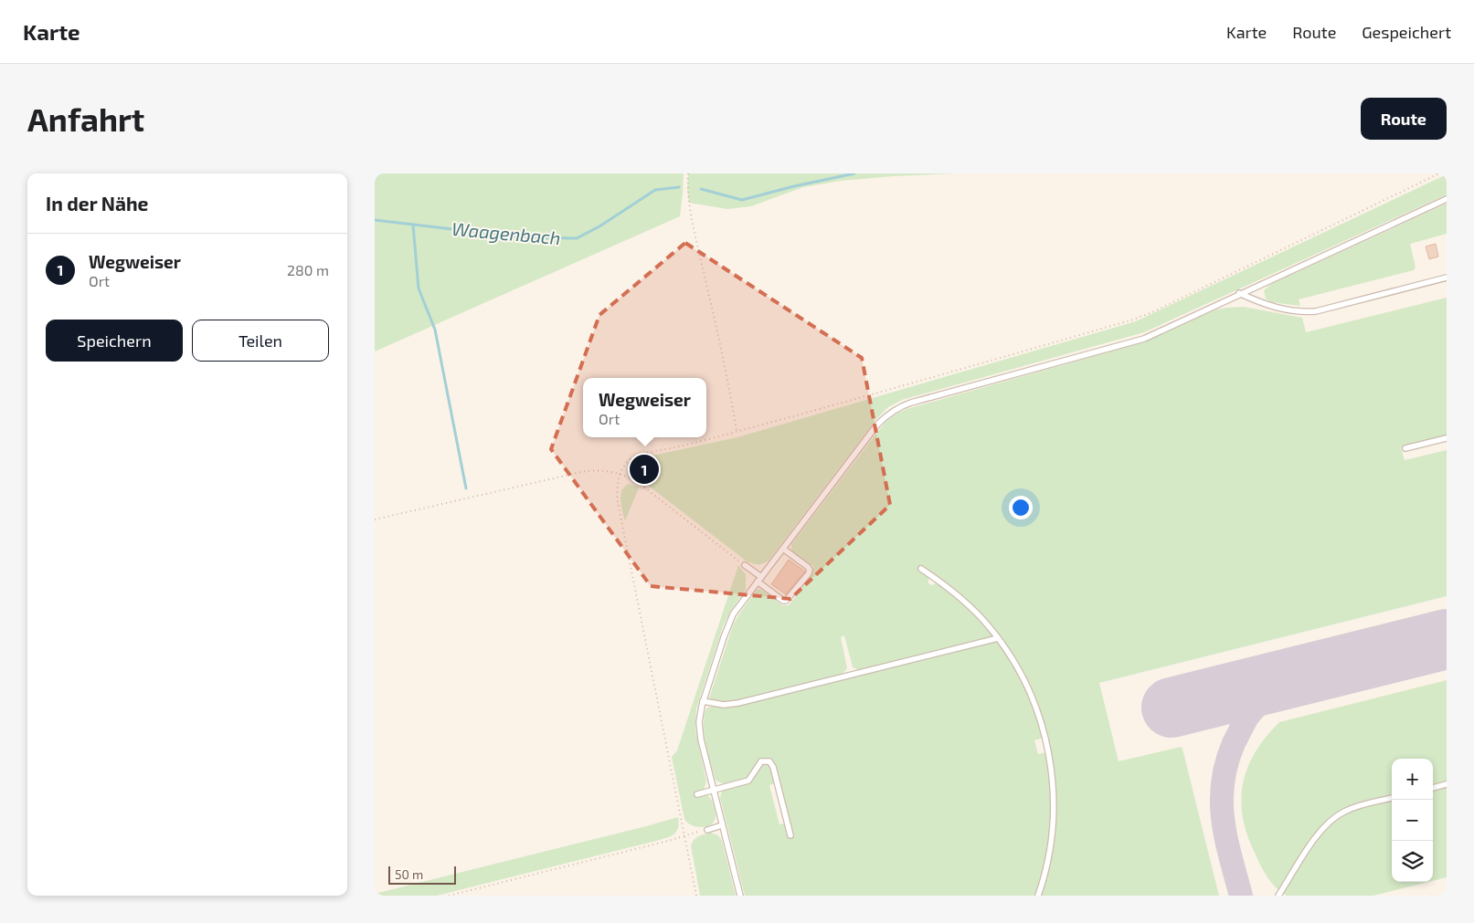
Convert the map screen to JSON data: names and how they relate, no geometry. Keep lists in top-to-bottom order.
{
  "water": ["Waagenbach"],
  "scale_bar": "50 m",
  "page": {
    "header": "Karte",
    "nav": ["Karte", "Route", "Gespeichert"],
    "buttons": [
      "Route",
      ["Speichern", "Teilen"]
    ],
    "title": "Anfahrt",
    "heading": "In der Nähe",
    "list": [
      {
        "mark": "1",
        "name": "Wegweiser",
        "note": "Ort",
        "value": "280 m"
      }
    ],
    "popup": ["Wegweiser", "Ort"],
    "pins": "1",
    "map_buttons": ["+", "−"],
    "scale": "50 m"
  }
}
